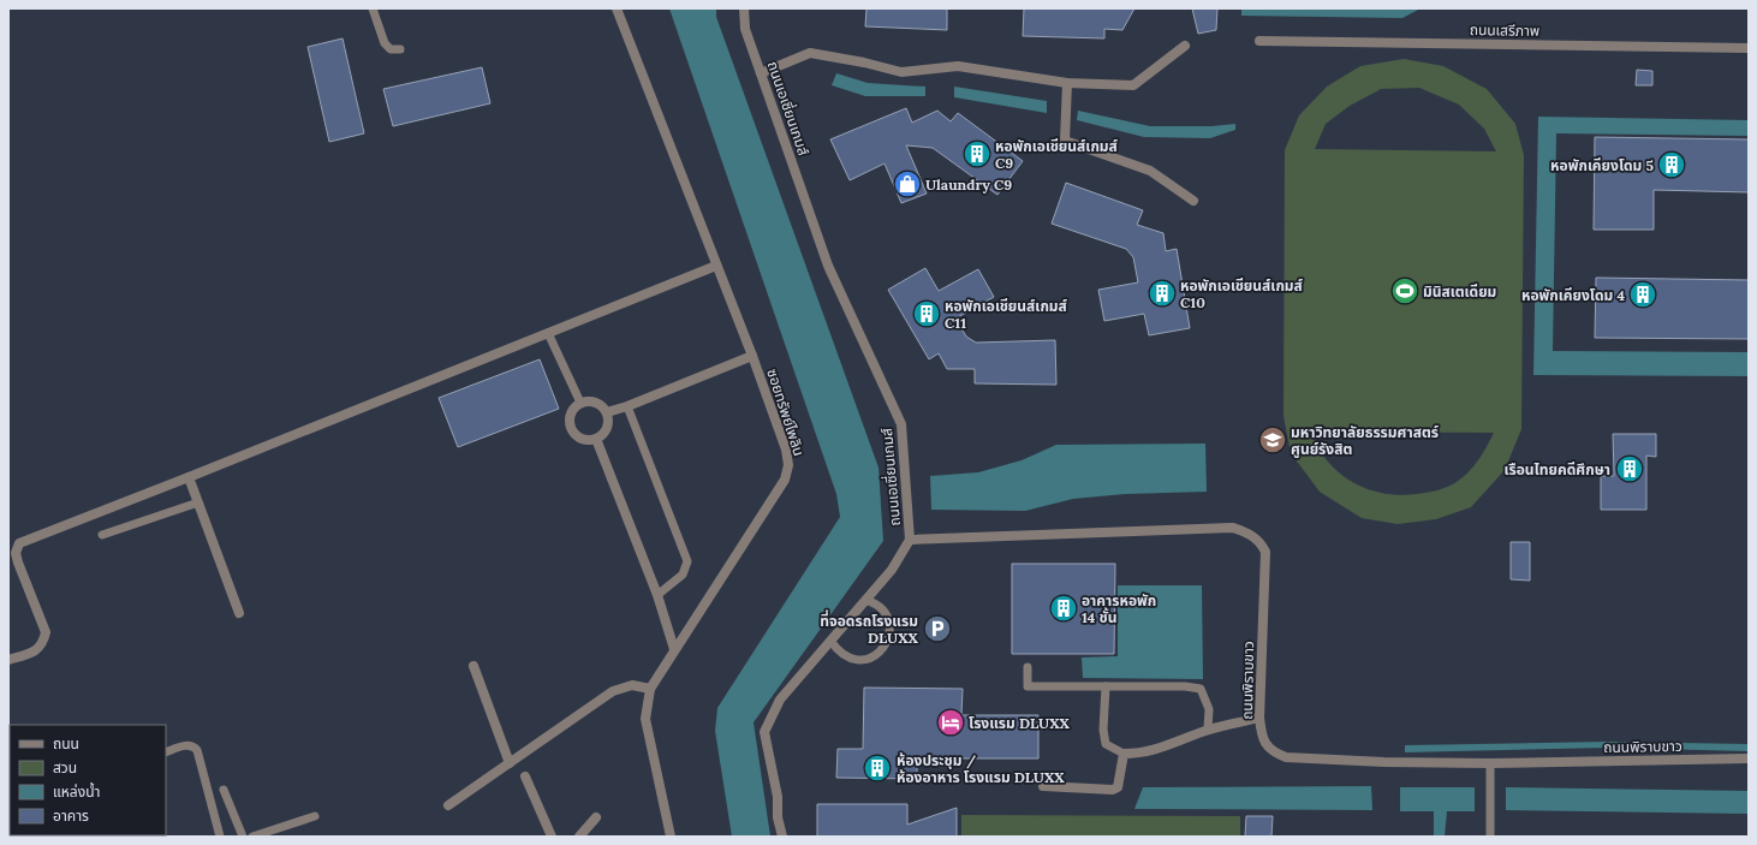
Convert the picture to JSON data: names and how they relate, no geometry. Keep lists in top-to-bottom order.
{
  "streets": {
    "street": [
      "ถนนเสรีภาพ",
      "ถนนเอเซี่ยนเกมส์",
      "ซอยทรัพย์ไพลิน",
      "ถนนพิราบขาว"
    ]
  },
  "crossings": [
    ["ถนนเอเซี่ยนเกมส์", "ถนนพิราบขาว"]
  ],
  "places": {
    "building": [
      "หอพักเอเชียนส์เกมส์ C9",
      "หอพักเคียงโดม 5",
      "หอพักเอเชียนส์เกมส์ C10",
      "หอพักเคียงโดม 4",
      "หอพักเอเชียนส์เกมส์ C11",
      "เรือนไทยคดีศึกษา",
      "อาคารหอพัก 14 ชั้น",
      "ห้องประชุม / ห้องอาหาร โรงแรม DLUXX"
    ],
    "shop": ["Ulaundry C9"],
    "sports": ["มินิสเตเดียม"],
    "school or university": ["มหาวิทยาลัยธรรมศาสตร์ ศูนย์รังสิต"],
    "parking": ["ที่จอดรถโรงแรม DLUXX"],
    "hotel": ["โรงแรม DLUXX"]
  },
  "legend": [
    "ถนน",
    "สวน",
    "แหล่งน้ำ",
    "อาคาร"
  ]
}
